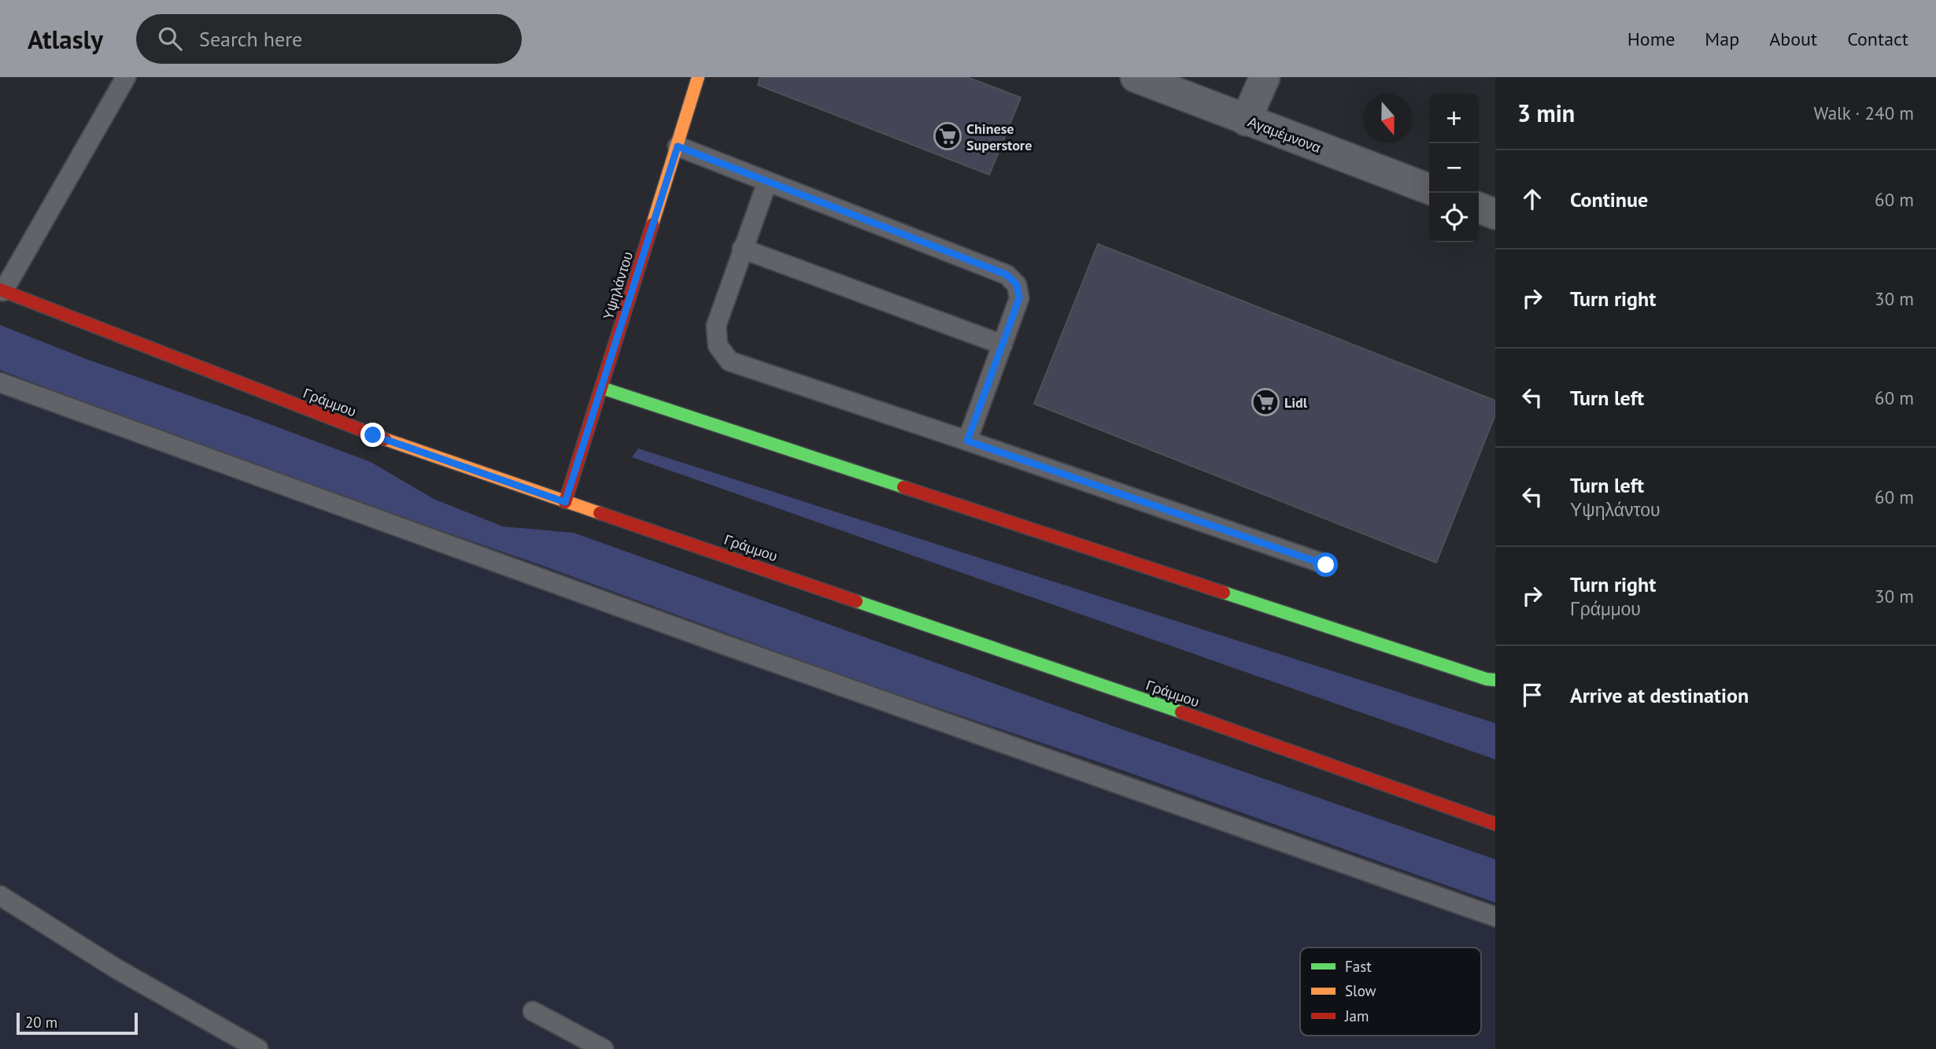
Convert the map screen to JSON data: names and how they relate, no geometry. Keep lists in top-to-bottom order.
{
  "streets": {
    "main road": ["Υψηλάντου", "Γράμμου"],
    "street": ["Αγαμέμνονα"]
  },
  "crossings": [
    ["Υψηλάντου", "Γράμμου"]
  ],
  "places": {
    "supermarket": ["Chinese Superstore", "Lidl"]
  },
  "legend": ["Fast", "Slow", "Jam"],
  "scale_bar": "20 m",
  "north": "bottom",
  "page": {
    "header": "Atlasly",
    "search": "Search here",
    "nav": [
      "Home",
      "Map",
      "About",
      "Contact"
    ],
    "heading": ["3 min", "Walk · 240 m"],
    "map_buttons": ["+", "−"],
    "list": [
      ["Continue", "60 m"],
      ["Turn right", "30 m"],
      ["Turn left", "60 m"],
      ["Turn left", "Υψηλάντου", "60 m"],
      ["Turn right", "Γράμμου", "30 m"],
      "Arrive at destination"
    ],
    "scale": "20 m"
  }
}
